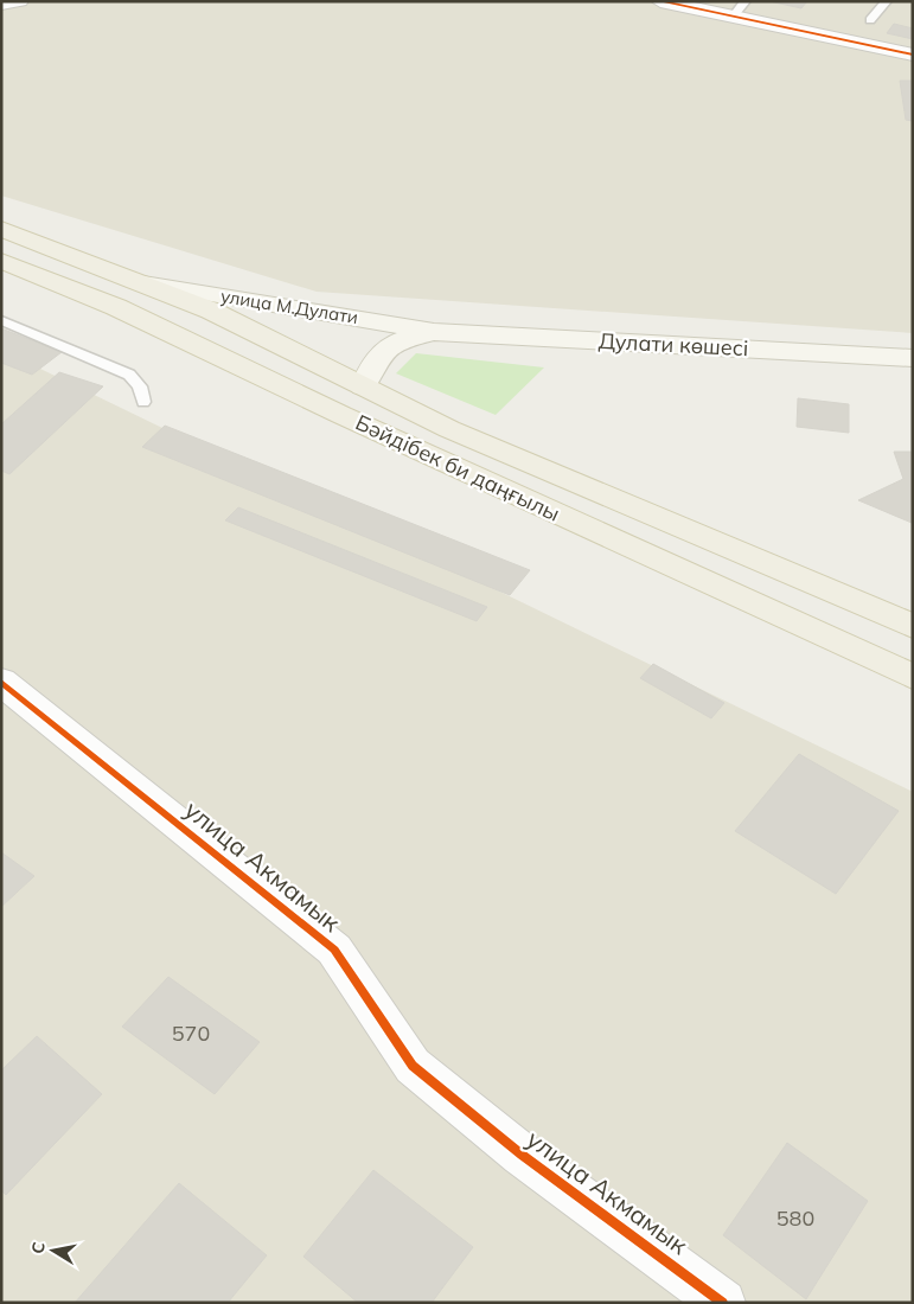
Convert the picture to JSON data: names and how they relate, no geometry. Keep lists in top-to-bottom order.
{
  "streets": {
    "main road": ["улица М.Дулати", "Дулати көшесі", "Бәйдібек би даңғылы"],
    "street": ["улица Акмамык"]
  },
  "crossings": [
    ["улица М.Дулати", "Дулати көшесі"],
    ["улица М.Дулати", "Бәйдібек би даңғылы"]
  ],
  "house_numbers": ["570", "580"],
  "north": "left"
}
